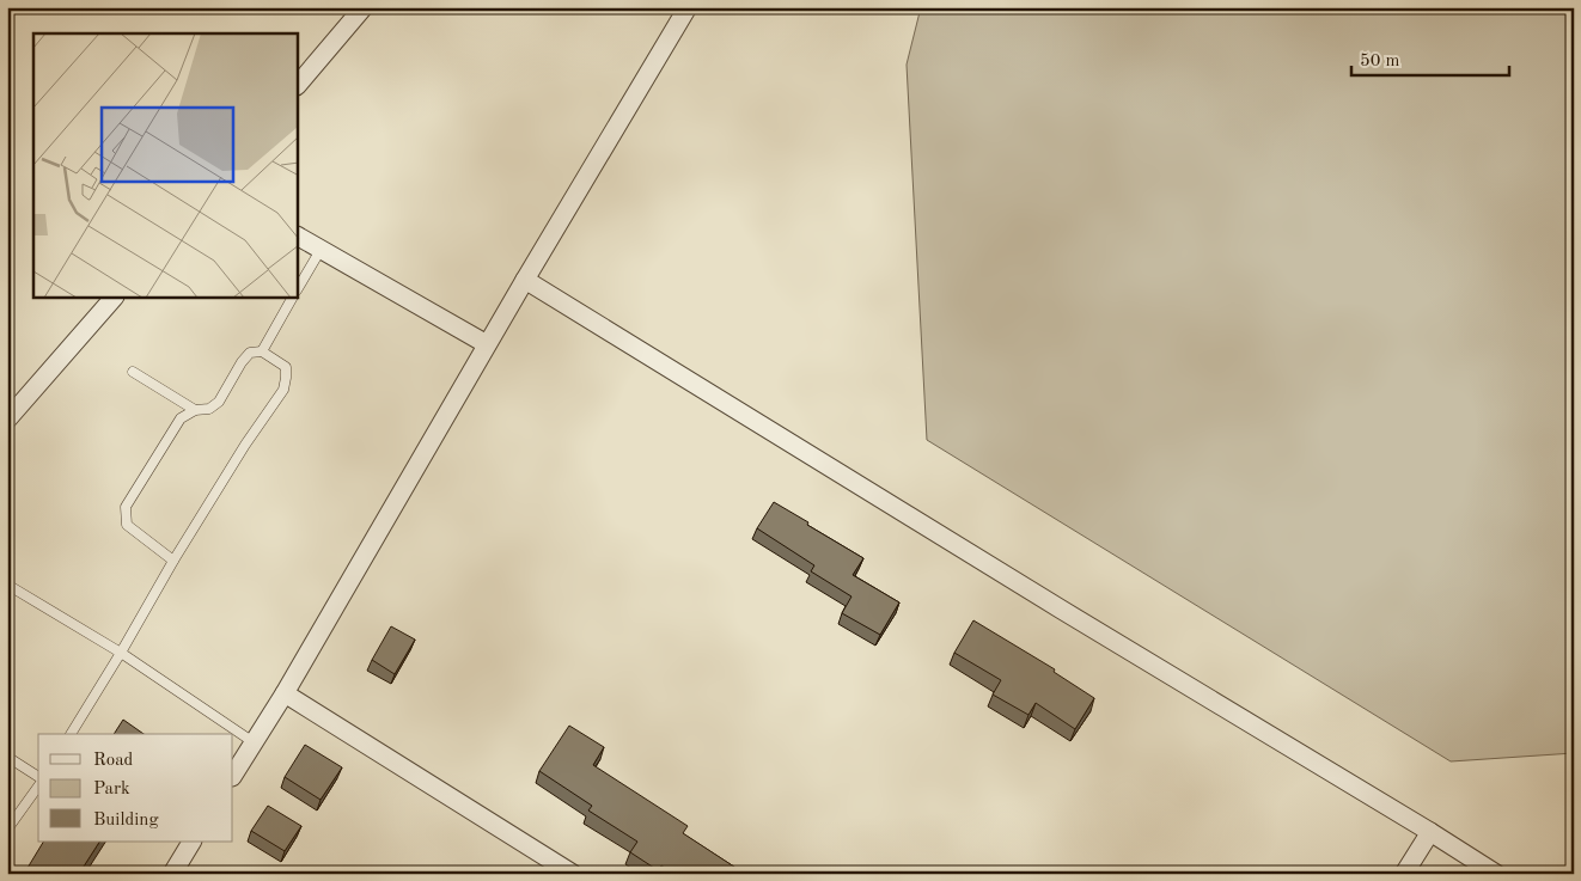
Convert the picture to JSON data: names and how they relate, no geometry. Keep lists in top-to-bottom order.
{
  "legend": ["Road", "Park", "Building"],
  "scale_bar": "50 m"
}
